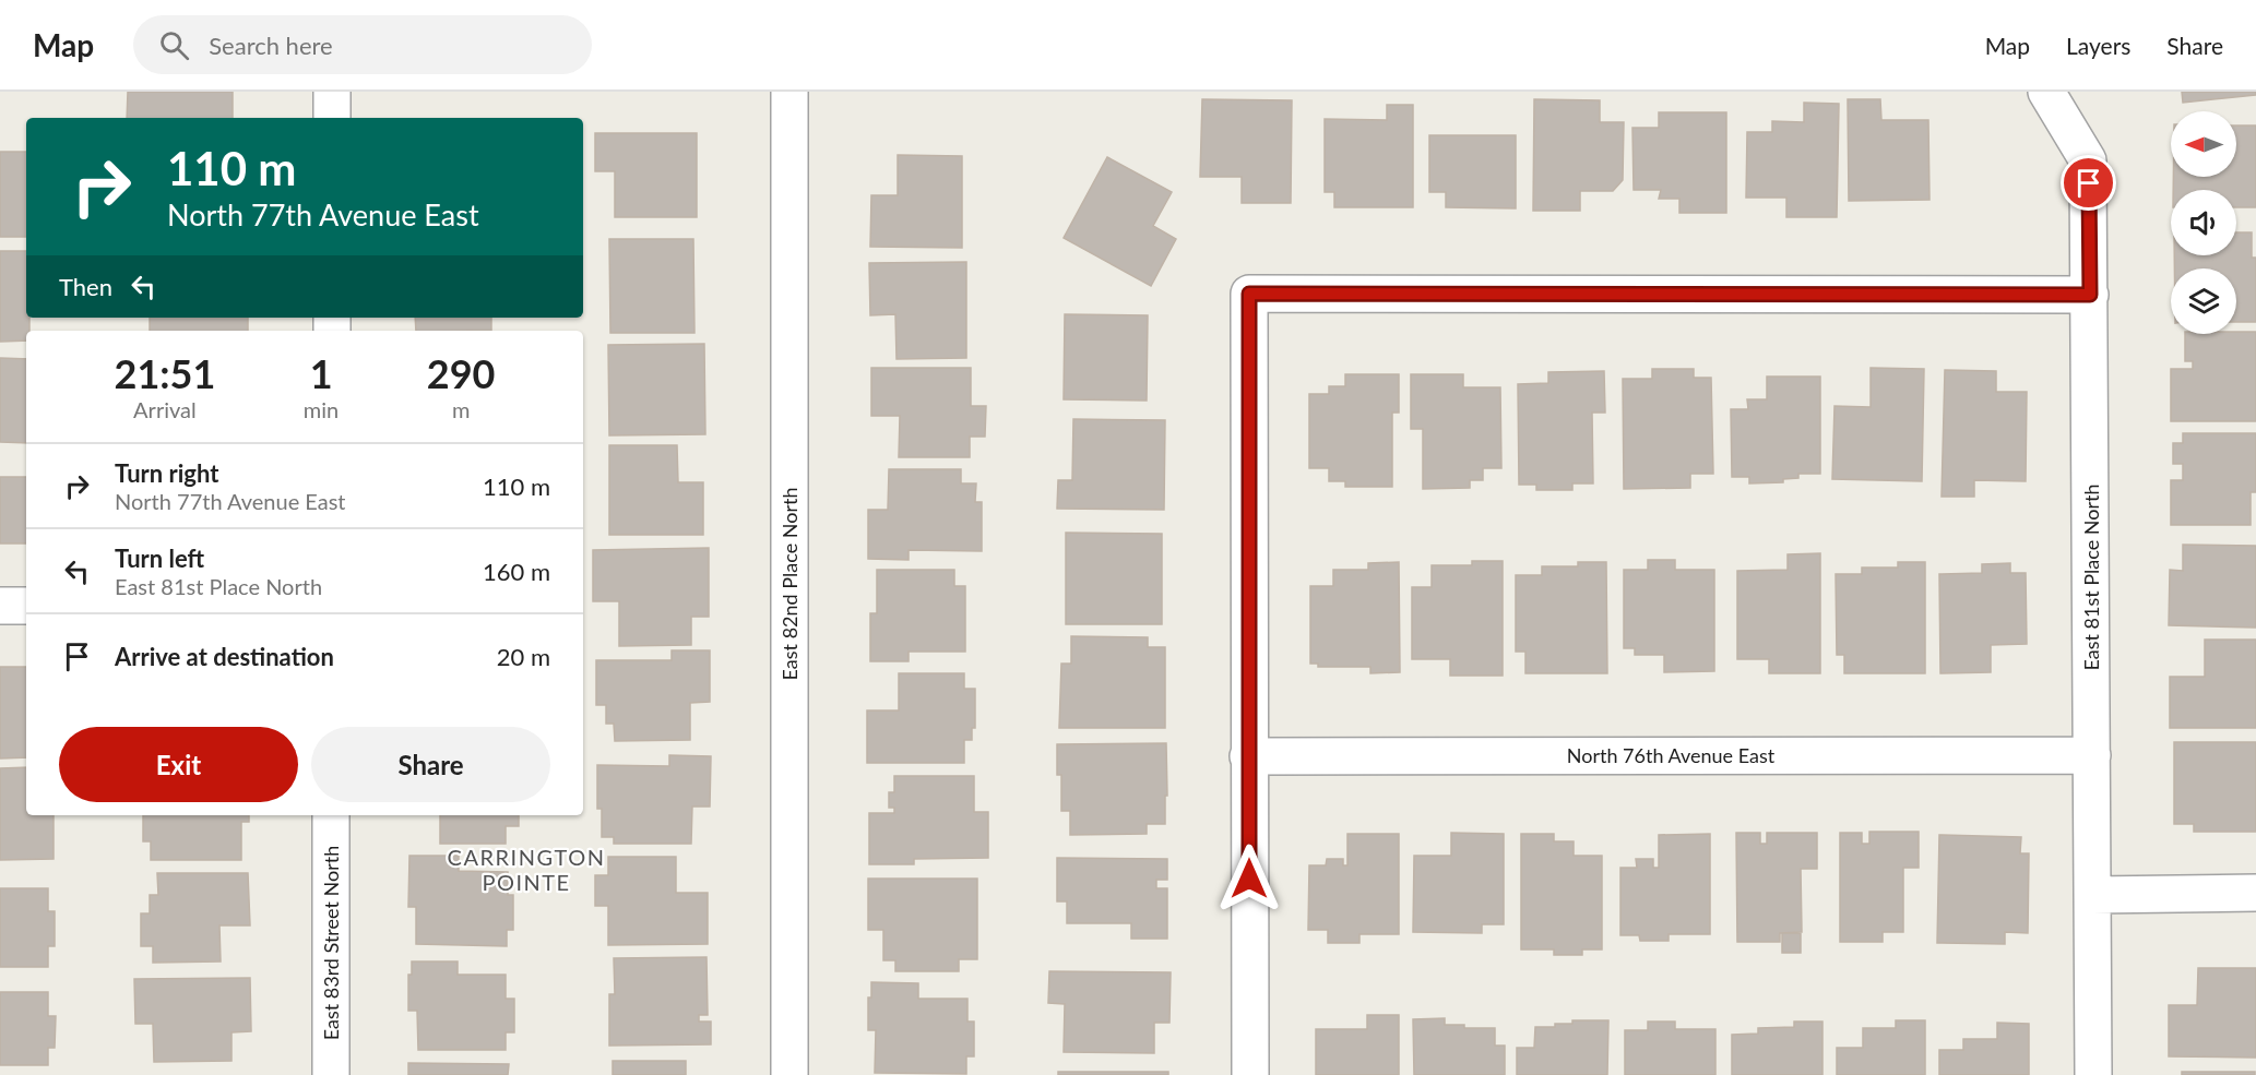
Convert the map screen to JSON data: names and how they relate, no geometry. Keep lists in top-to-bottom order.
{
  "streets": {
    "street": [
      "East 81st Place North",
      "East 82nd Place North",
      "North 76th Avenue East",
      "East 83rd Street North"
    ]
  },
  "crossings": [
    ["East 81st Place North", "North 76th Avenue East"]
  ],
  "districts": ["CARRINGTON POINTE"],
  "north": "left",
  "page": {
    "header": "Map",
    "search": "Search here",
    "nav": ["Map", "Layers", "Share"],
    "turn": ["110 m", "North 77th Avenue East"],
    "then": "Then",
    "eta": [
      "21:51",
      "Arrival",
      "1",
      "min",
      "290",
      "m"
    ],
    "list": [
      {
        "name": "Turn right",
        "note": "North 77th Avenue East",
        "value": "110 m"
      },
      {
        "name": "Turn left",
        "note": "East 81st Place North",
        "value": "160 m"
      },
      {
        "name": "Arrive at destination",
        "value": "20 m"
      }
    ],
    "buttons": ["Exit", "Share"]
  }
}
